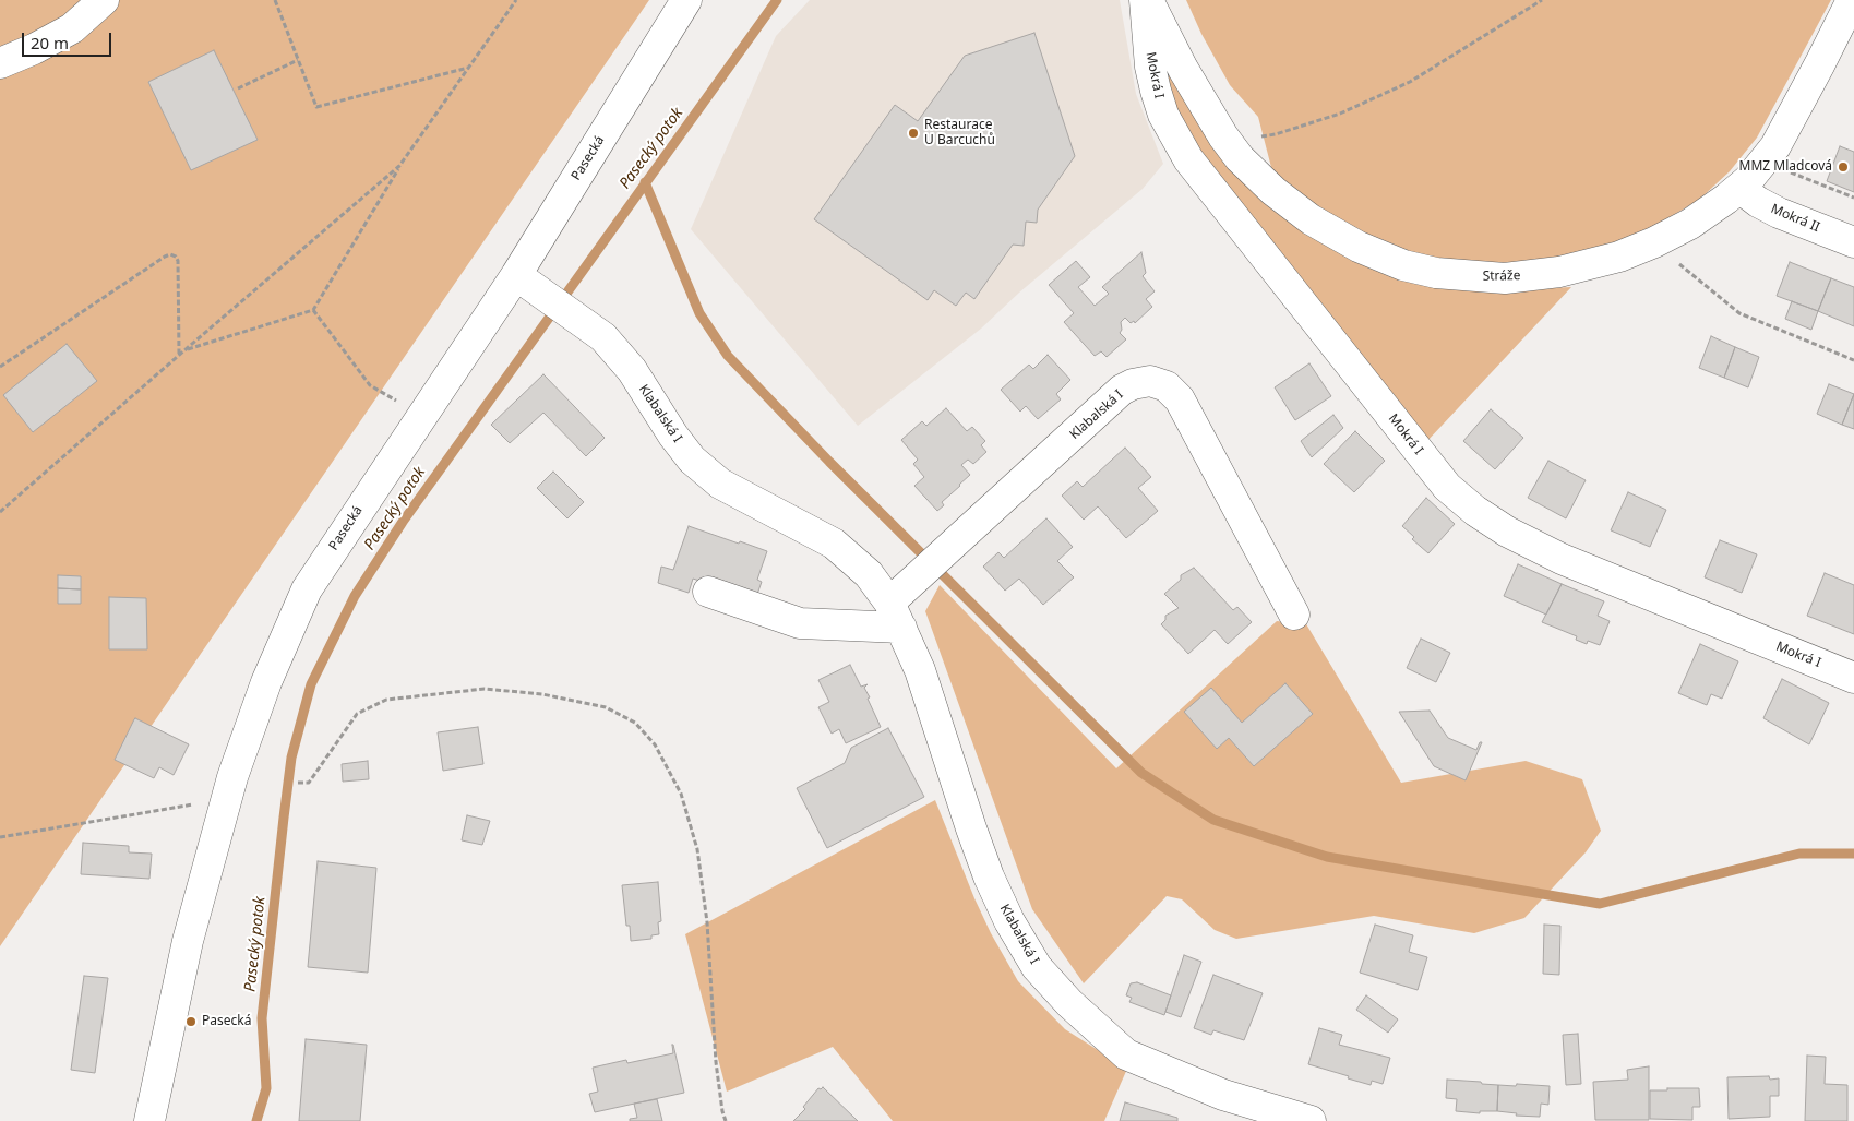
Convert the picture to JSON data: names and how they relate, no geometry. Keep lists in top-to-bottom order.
{
  "streets": {
    "street": [
      "Mokrá I",
      "Pasecká",
      "Mokrá II",
      "Stráže",
      "Klabalská I"
    ]
  },
  "crossings": [
    ["Pasecká", "Klabalská I"],
    ["Mokrá II", "Stráže"]
  ],
  "water": ["Pasecký potok"],
  "places": ["Restaurace U Barcuchů", "MMZ Mladcová", "Pasecká"],
  "scale_bar": "20 m"
}
